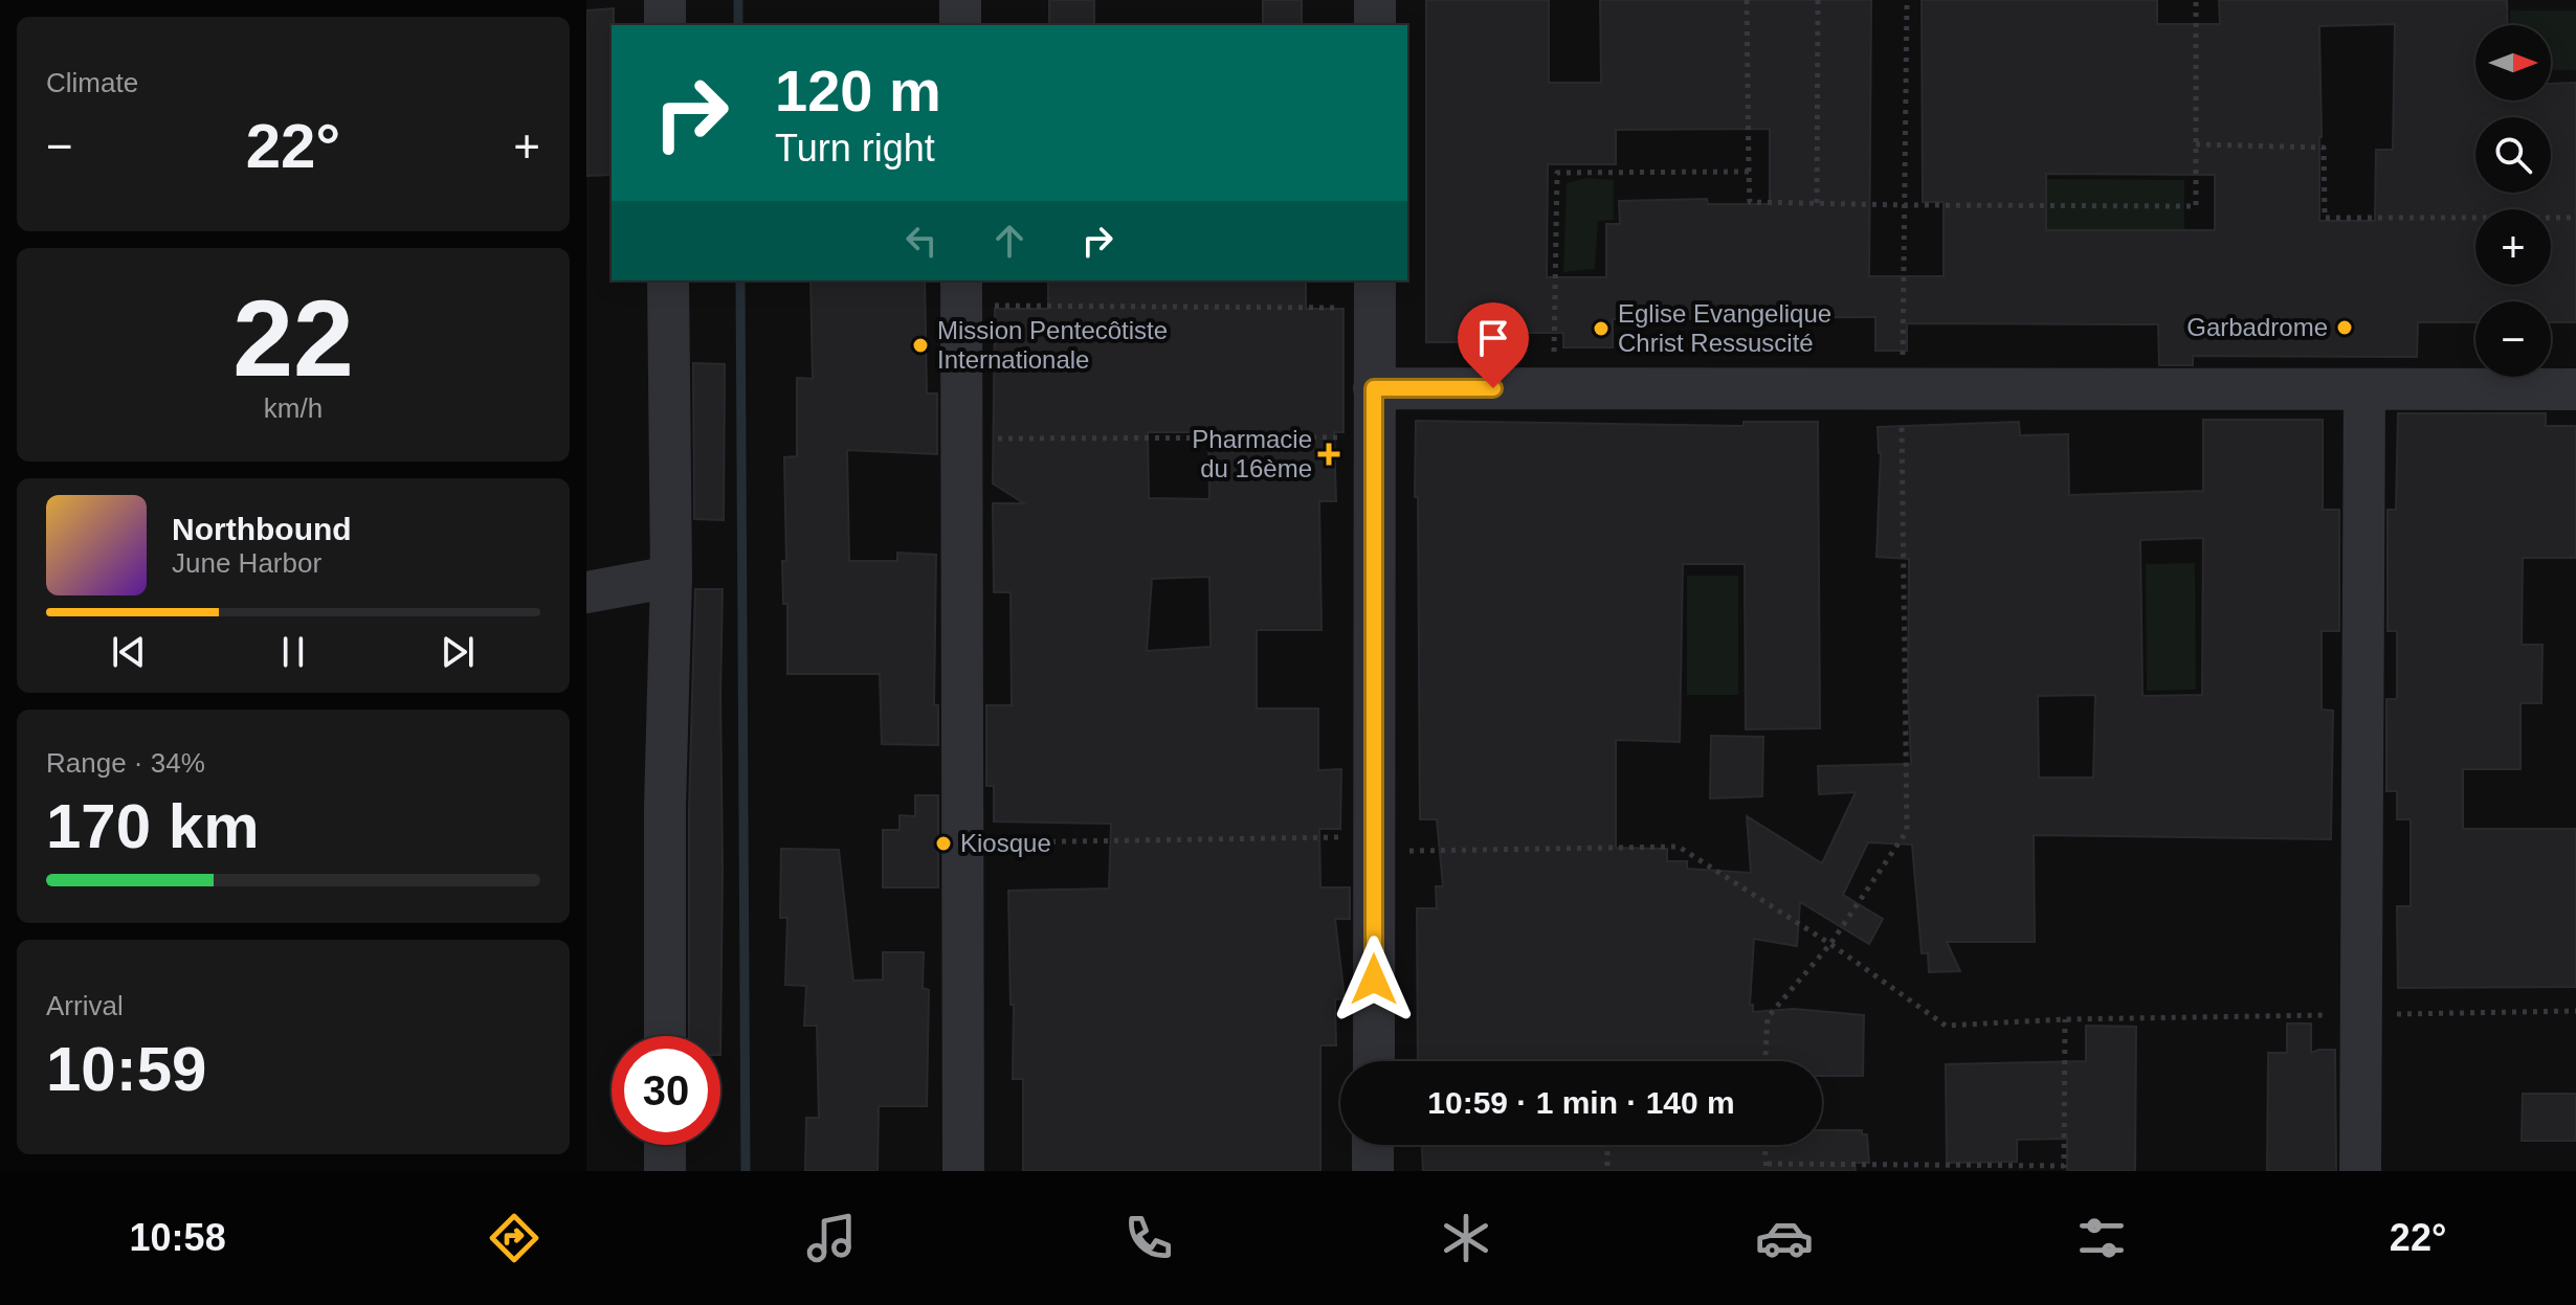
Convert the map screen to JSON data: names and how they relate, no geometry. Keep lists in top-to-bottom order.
{
  "places": {
    "other": [
      "Garbadrome",
      "Eglise Evangelique Christ Ressuscité",
      "Mission Pentecôtiste Internationale",
      "Kiosque"
    ],
    "health": ["Pharmacie du 16ème"]
  },
  "north": "right",
  "page": {
    "tile": [
      "Climate",
      ["22", "km/h"],
      ["Range · 34%", "170 km"],
      ["Arrival", "10:59"]
    ],
    "map_buttons": ["+", "−"],
    "turn": ["120 m", "Turn right"],
    "heat": ["−", "22°", "+"],
    "song": ["Northbound", "June Harbor"],
    "limit": "30",
    "trip": "10:59 · 1 min · 140 m",
    "tabs": ["10:58", "22°"]
  }
}
